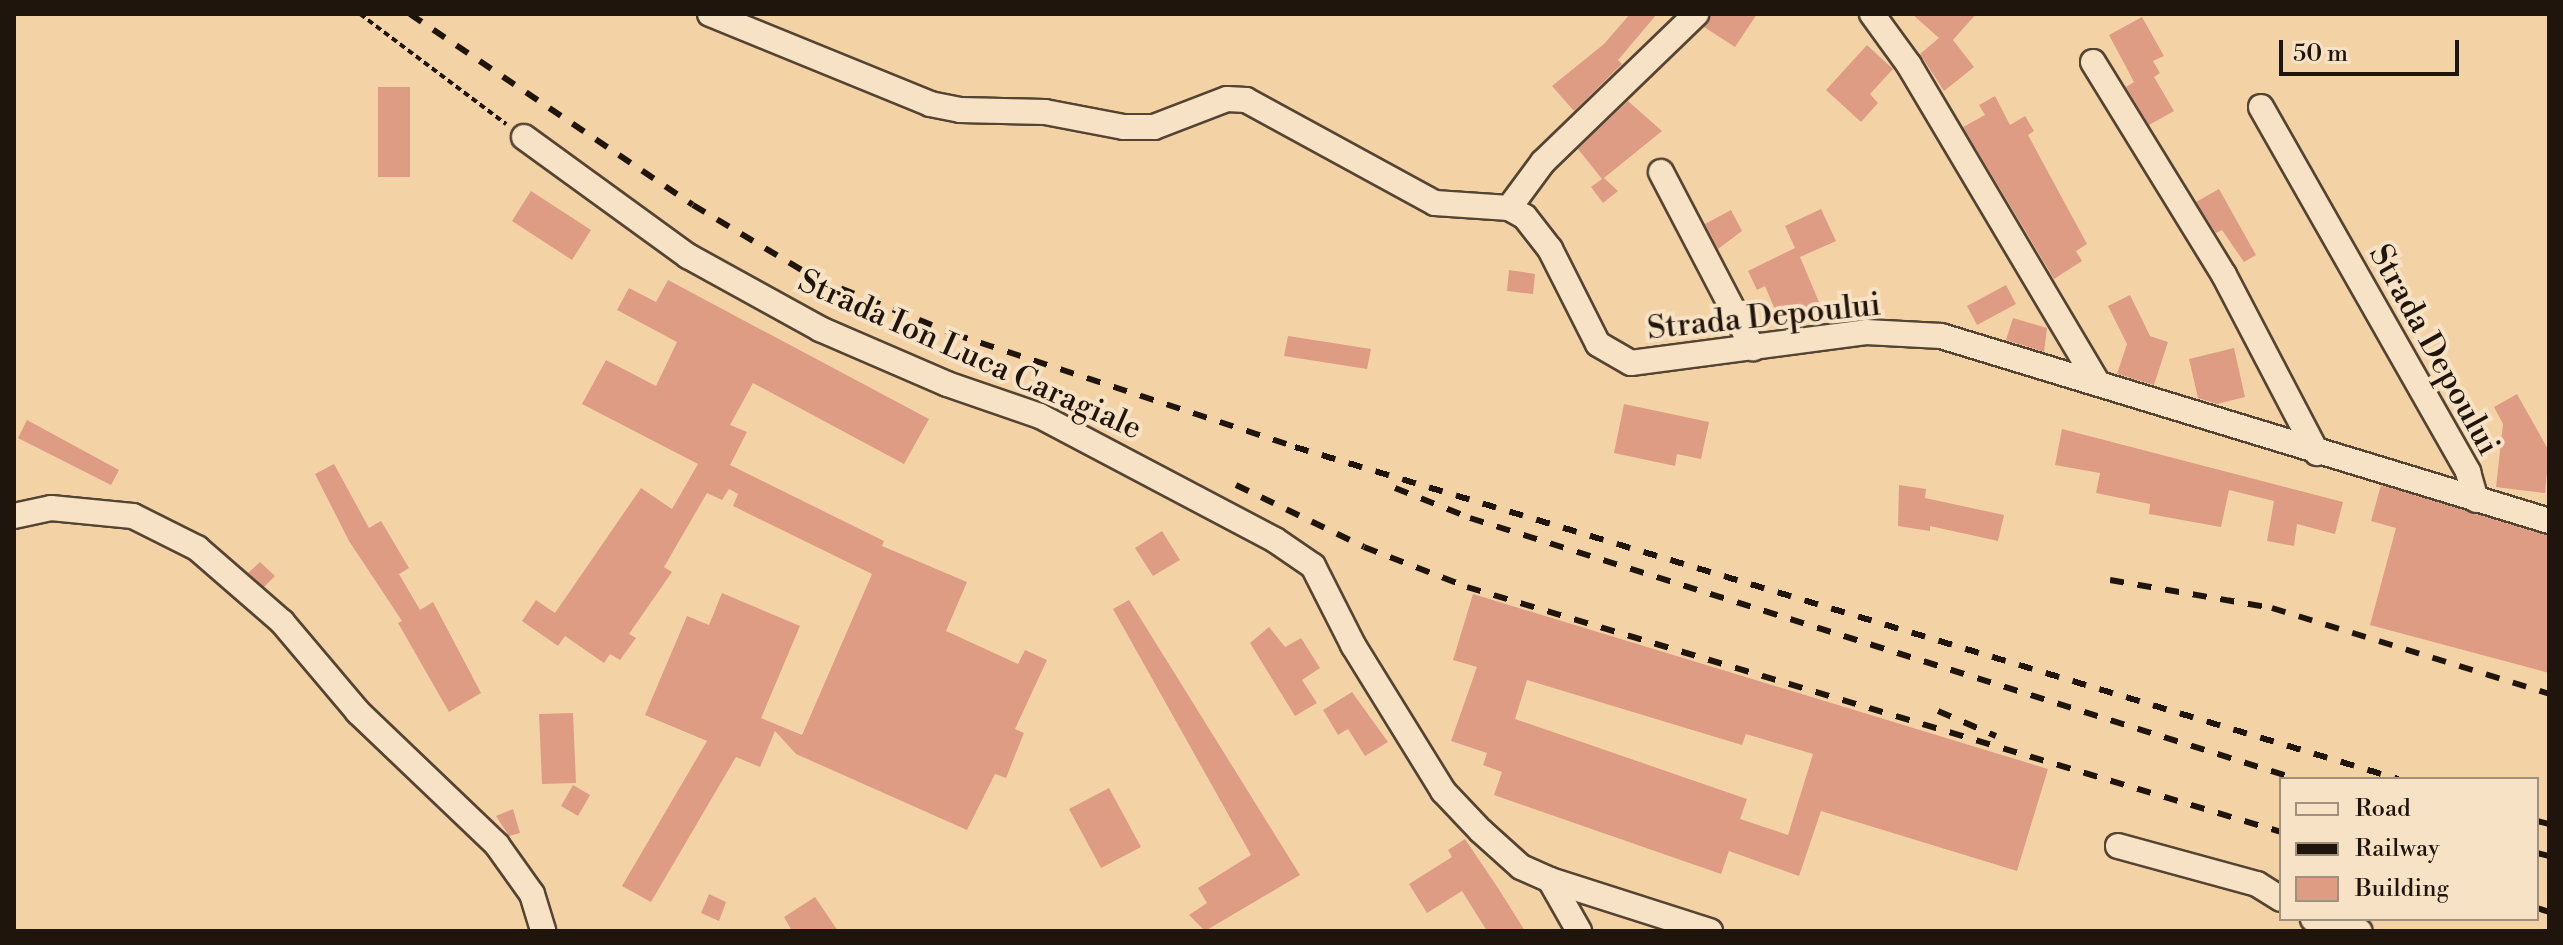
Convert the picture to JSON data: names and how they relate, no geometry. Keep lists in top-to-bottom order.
{
  "streets": {
    "street": ["Strada Depoului", "Strada Ion Luca Caragiale"]
  },
  "legend": ["Road", "Railway", "Building"],
  "scale_bar": "50 m"
}
